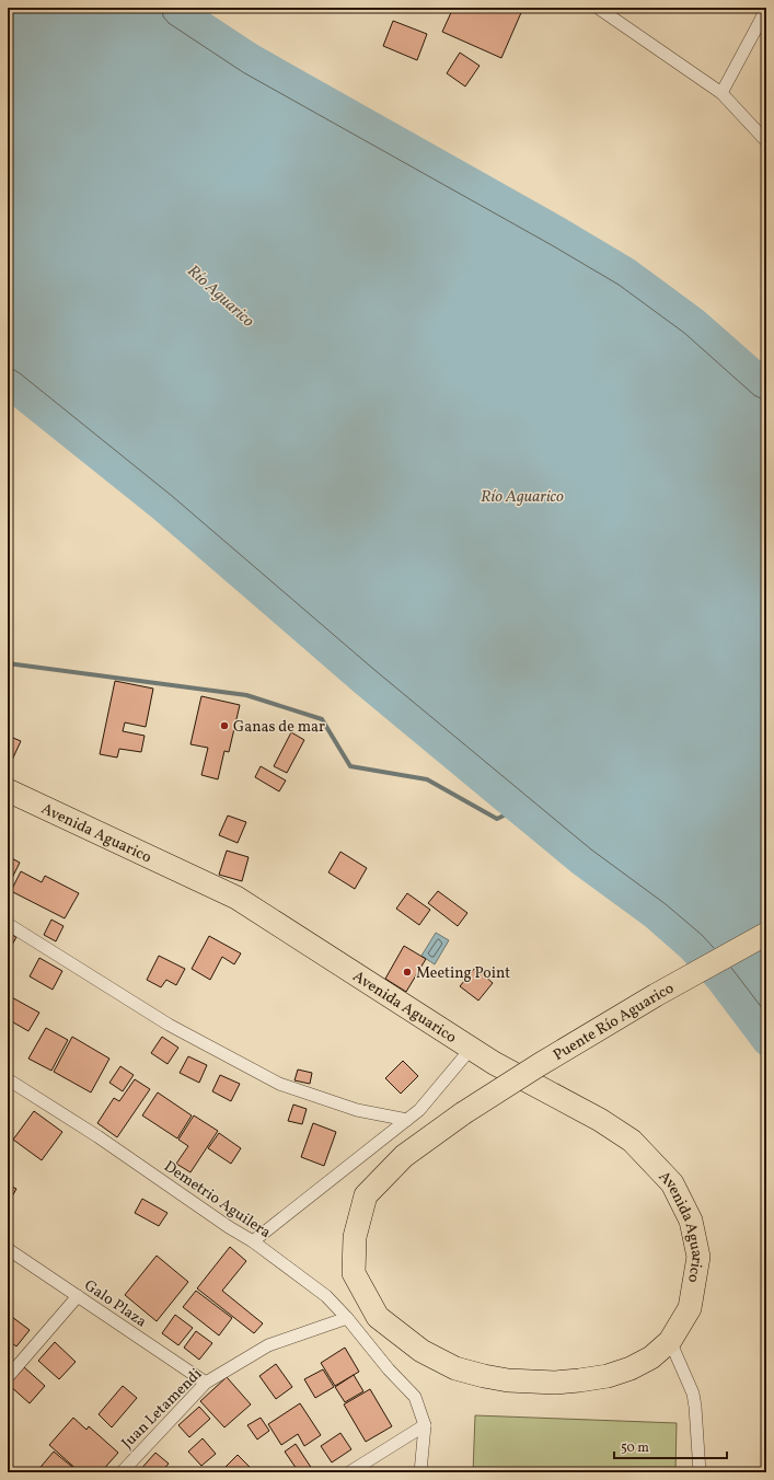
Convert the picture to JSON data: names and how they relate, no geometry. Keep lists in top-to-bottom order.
{
  "streets": {
    "highway": ["Avenida Aguarico", "Puente Río Aguarico"],
    "street": ["Demetrio Aguilera", "Galo Plaza", "Juan Letamendi"]
  },
  "crossings": [
    ["Avenida Aguarico", "Puente Río Aguarico"],
    ["Demetrio Aguilera", "Juan Letamendi"],
    ["Galo Plaza", "Juan Letamendi"]
  ],
  "water": ["Río Aguarico"],
  "places": ["Ganas de mar", "Meeting Point"],
  "scale_bar": "50 m"
}
